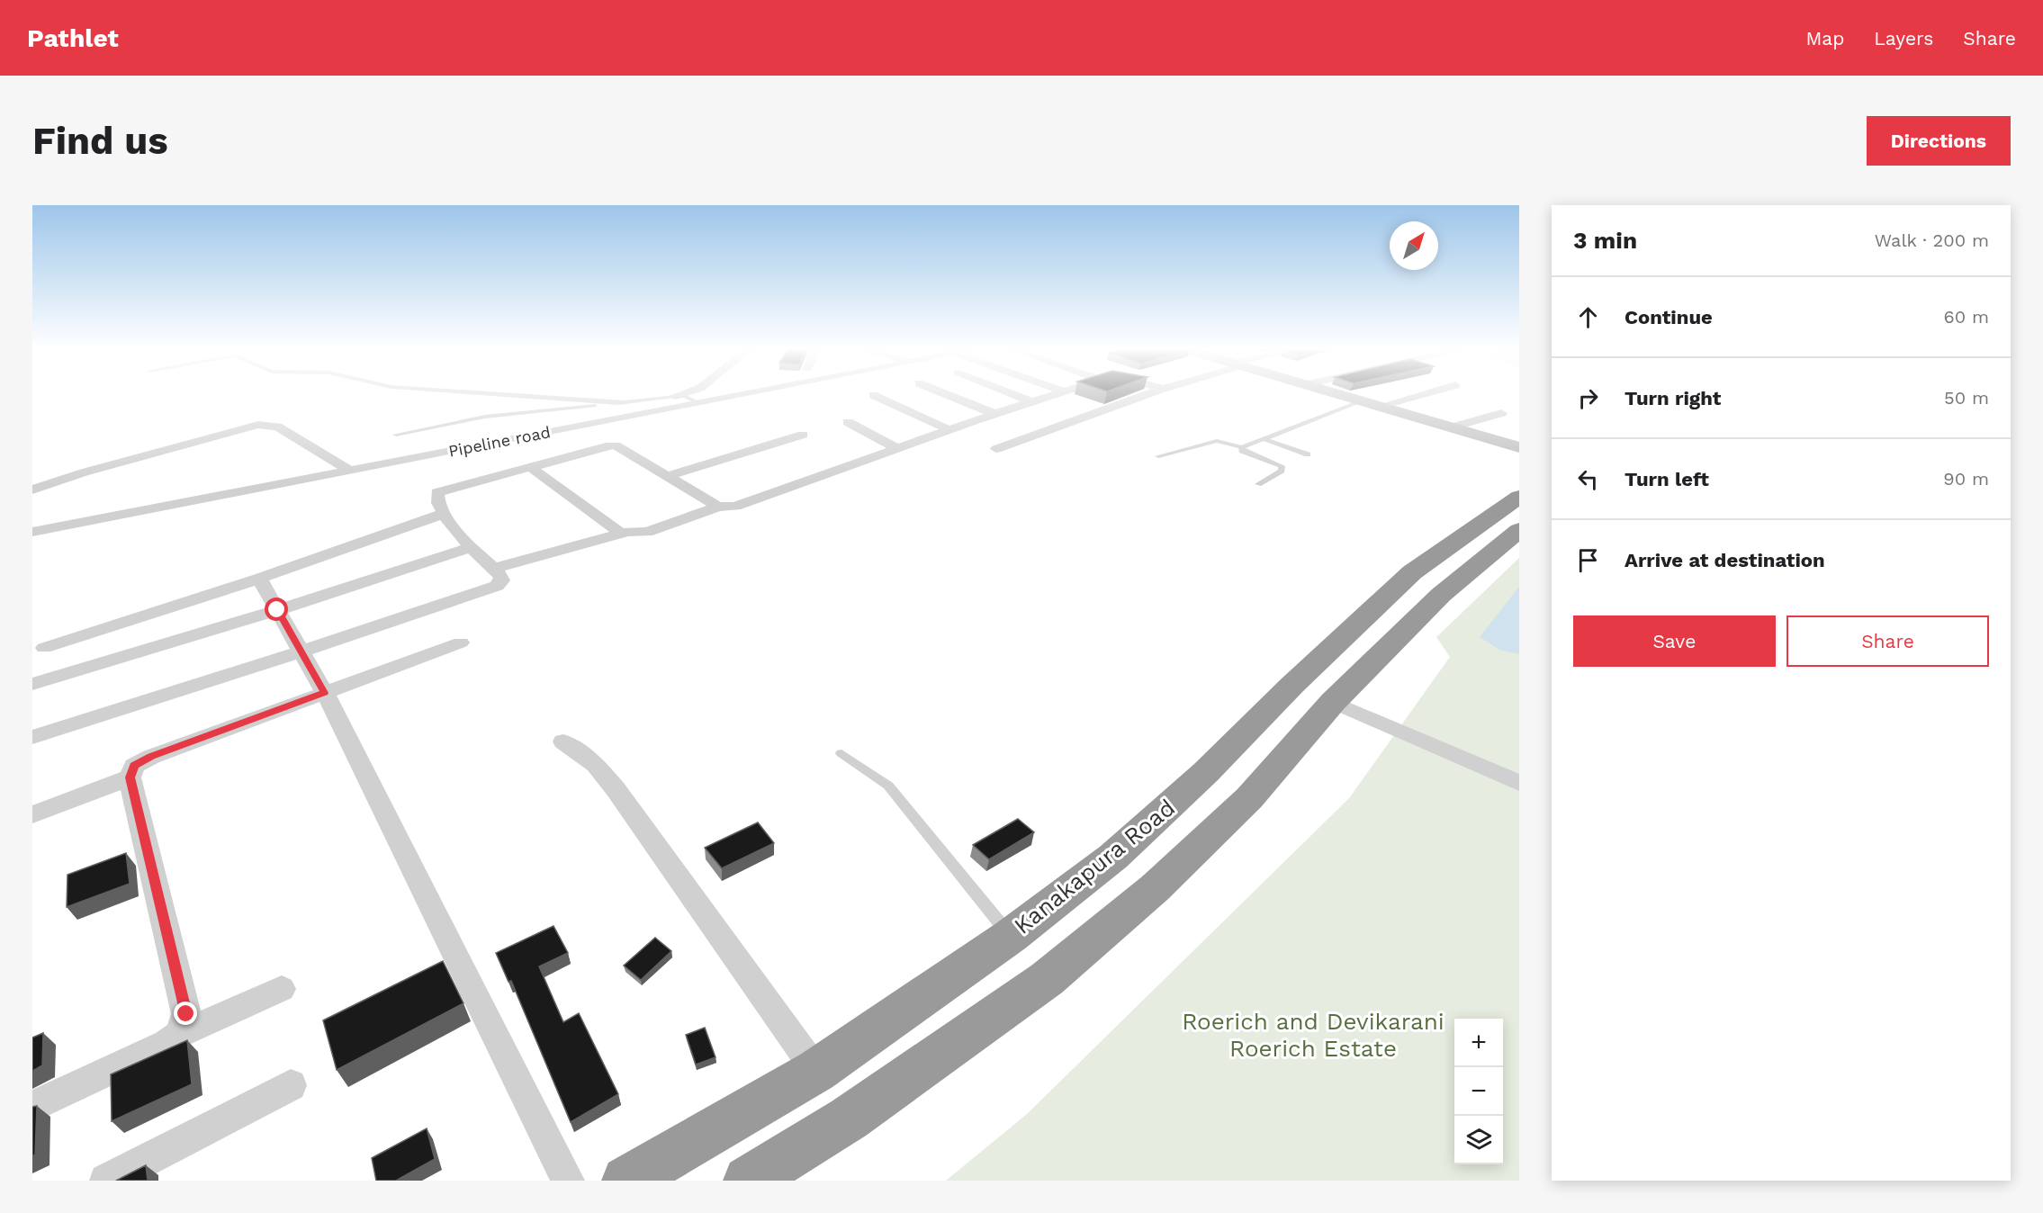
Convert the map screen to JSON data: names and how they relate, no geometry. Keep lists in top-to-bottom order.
{
  "streets": {
    "highway": ["Kanakapura Road"],
    "street": ["Pipeline road"]
  },
  "parks": ["Roerich and Devikarani Roerich Estate"],
  "north": "top right",
  "page": {
    "header": "Pathlet",
    "nav": ["Map", "Layers", "Share"],
    "buttons": [
      "Directions",
      ["Save", "Share"]
    ],
    "title": "Find us",
    "heading": ["3 min", "Walk · 200 m"],
    "list": [
      ["Continue", "60 m"],
      ["Turn right", "50 m"],
      ["Turn left", "90 m"],
      "Arrive at destination"
    ],
    "map_buttons": ["+", "−"]
  }
}
